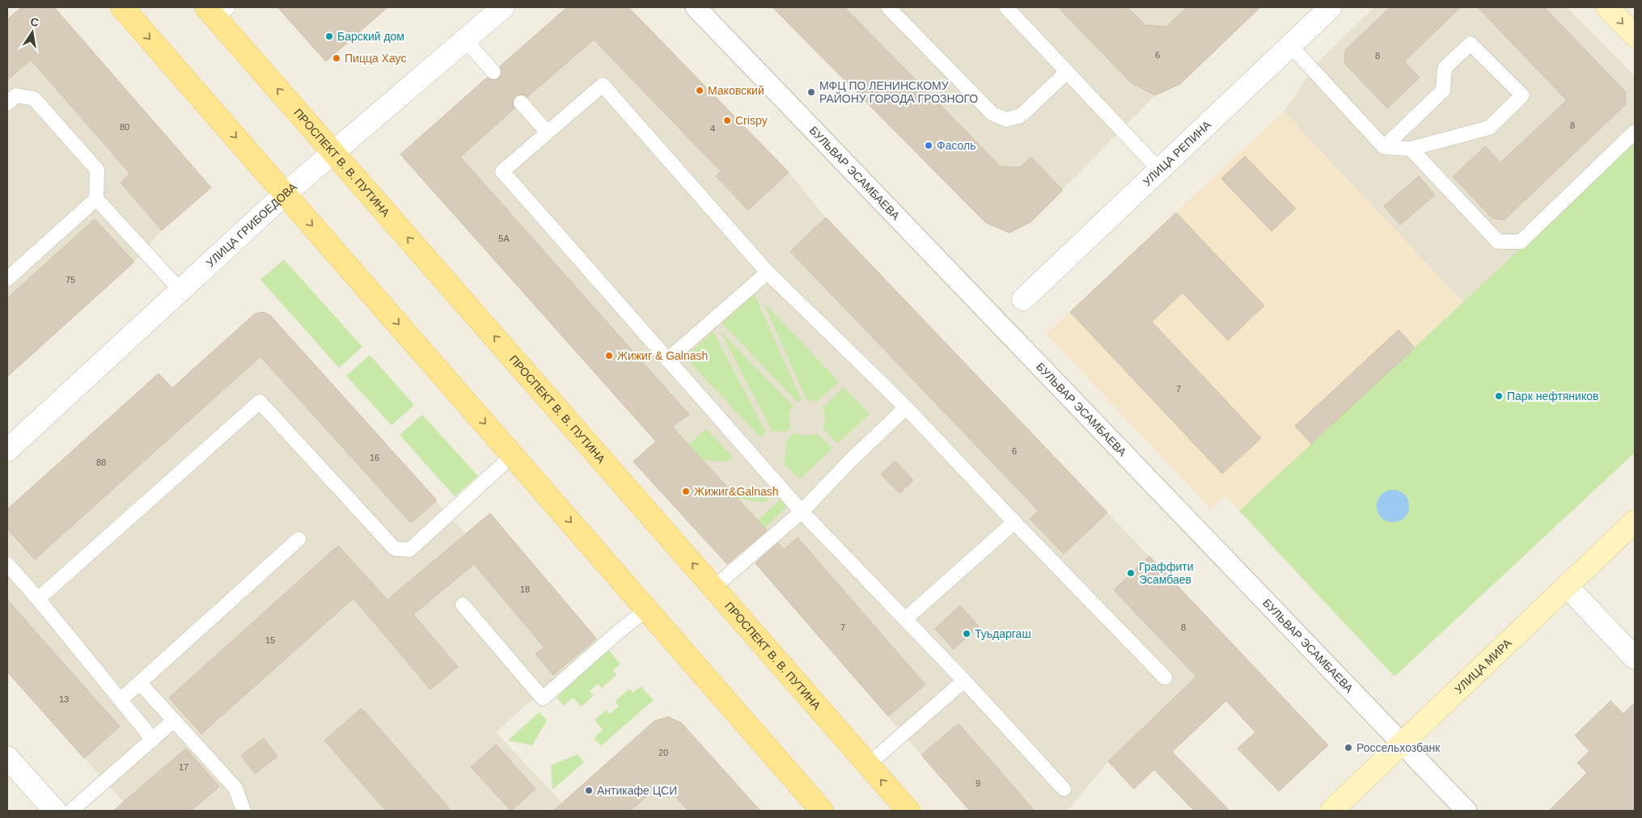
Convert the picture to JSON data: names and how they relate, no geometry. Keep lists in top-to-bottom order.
{
  "streets": {
    "main road": ["ПРОСПЕКТ В. В. ПУТИНА", "УЛИЦА МИРА"],
    "street": ["УЛИЦА РЕПИНА", "БУЛЬВАР ЭСАМБАЕВА", "УЛИЦА ГРИБОЕДОВА"]
  },
  "crossings": [
    ["ПРОСПЕКТ В. В. ПУТИНА", "УЛИЦА ГРИБОЕДОВА"],
    ["БУЛЬВАР ЭСАМБАЕВА", "УЛИЦА МИРА"]
  ],
  "places": [
    "Барский дом",
    "Пицца Хаус",
    "Маковский",
    "МФЦ ПО ЛЕНИНСКОМУ РАЙОНУ ГОРОДА ГРОЗНОГО",
    "Crispy",
    "Фасоль",
    "Жижиг & Galnash",
    "Парк нефтяников",
    "Жижиг&Galnash",
    "Граффити Эсамбаев",
    "Туьдаргаш",
    "Россельхозбанк",
    "Антикафе ЦСИ"
  ],
  "house_numbers": [
    "6",
    "8",
    "8",
    "80",
    "4",
    "5А",
    "75",
    "7",
    "6",
    "16",
    "88",
    "18",
    "7",
    "8",
    "15",
    "13",
    "20",
    "17",
    "9"
  ],
  "north": "top"
}
